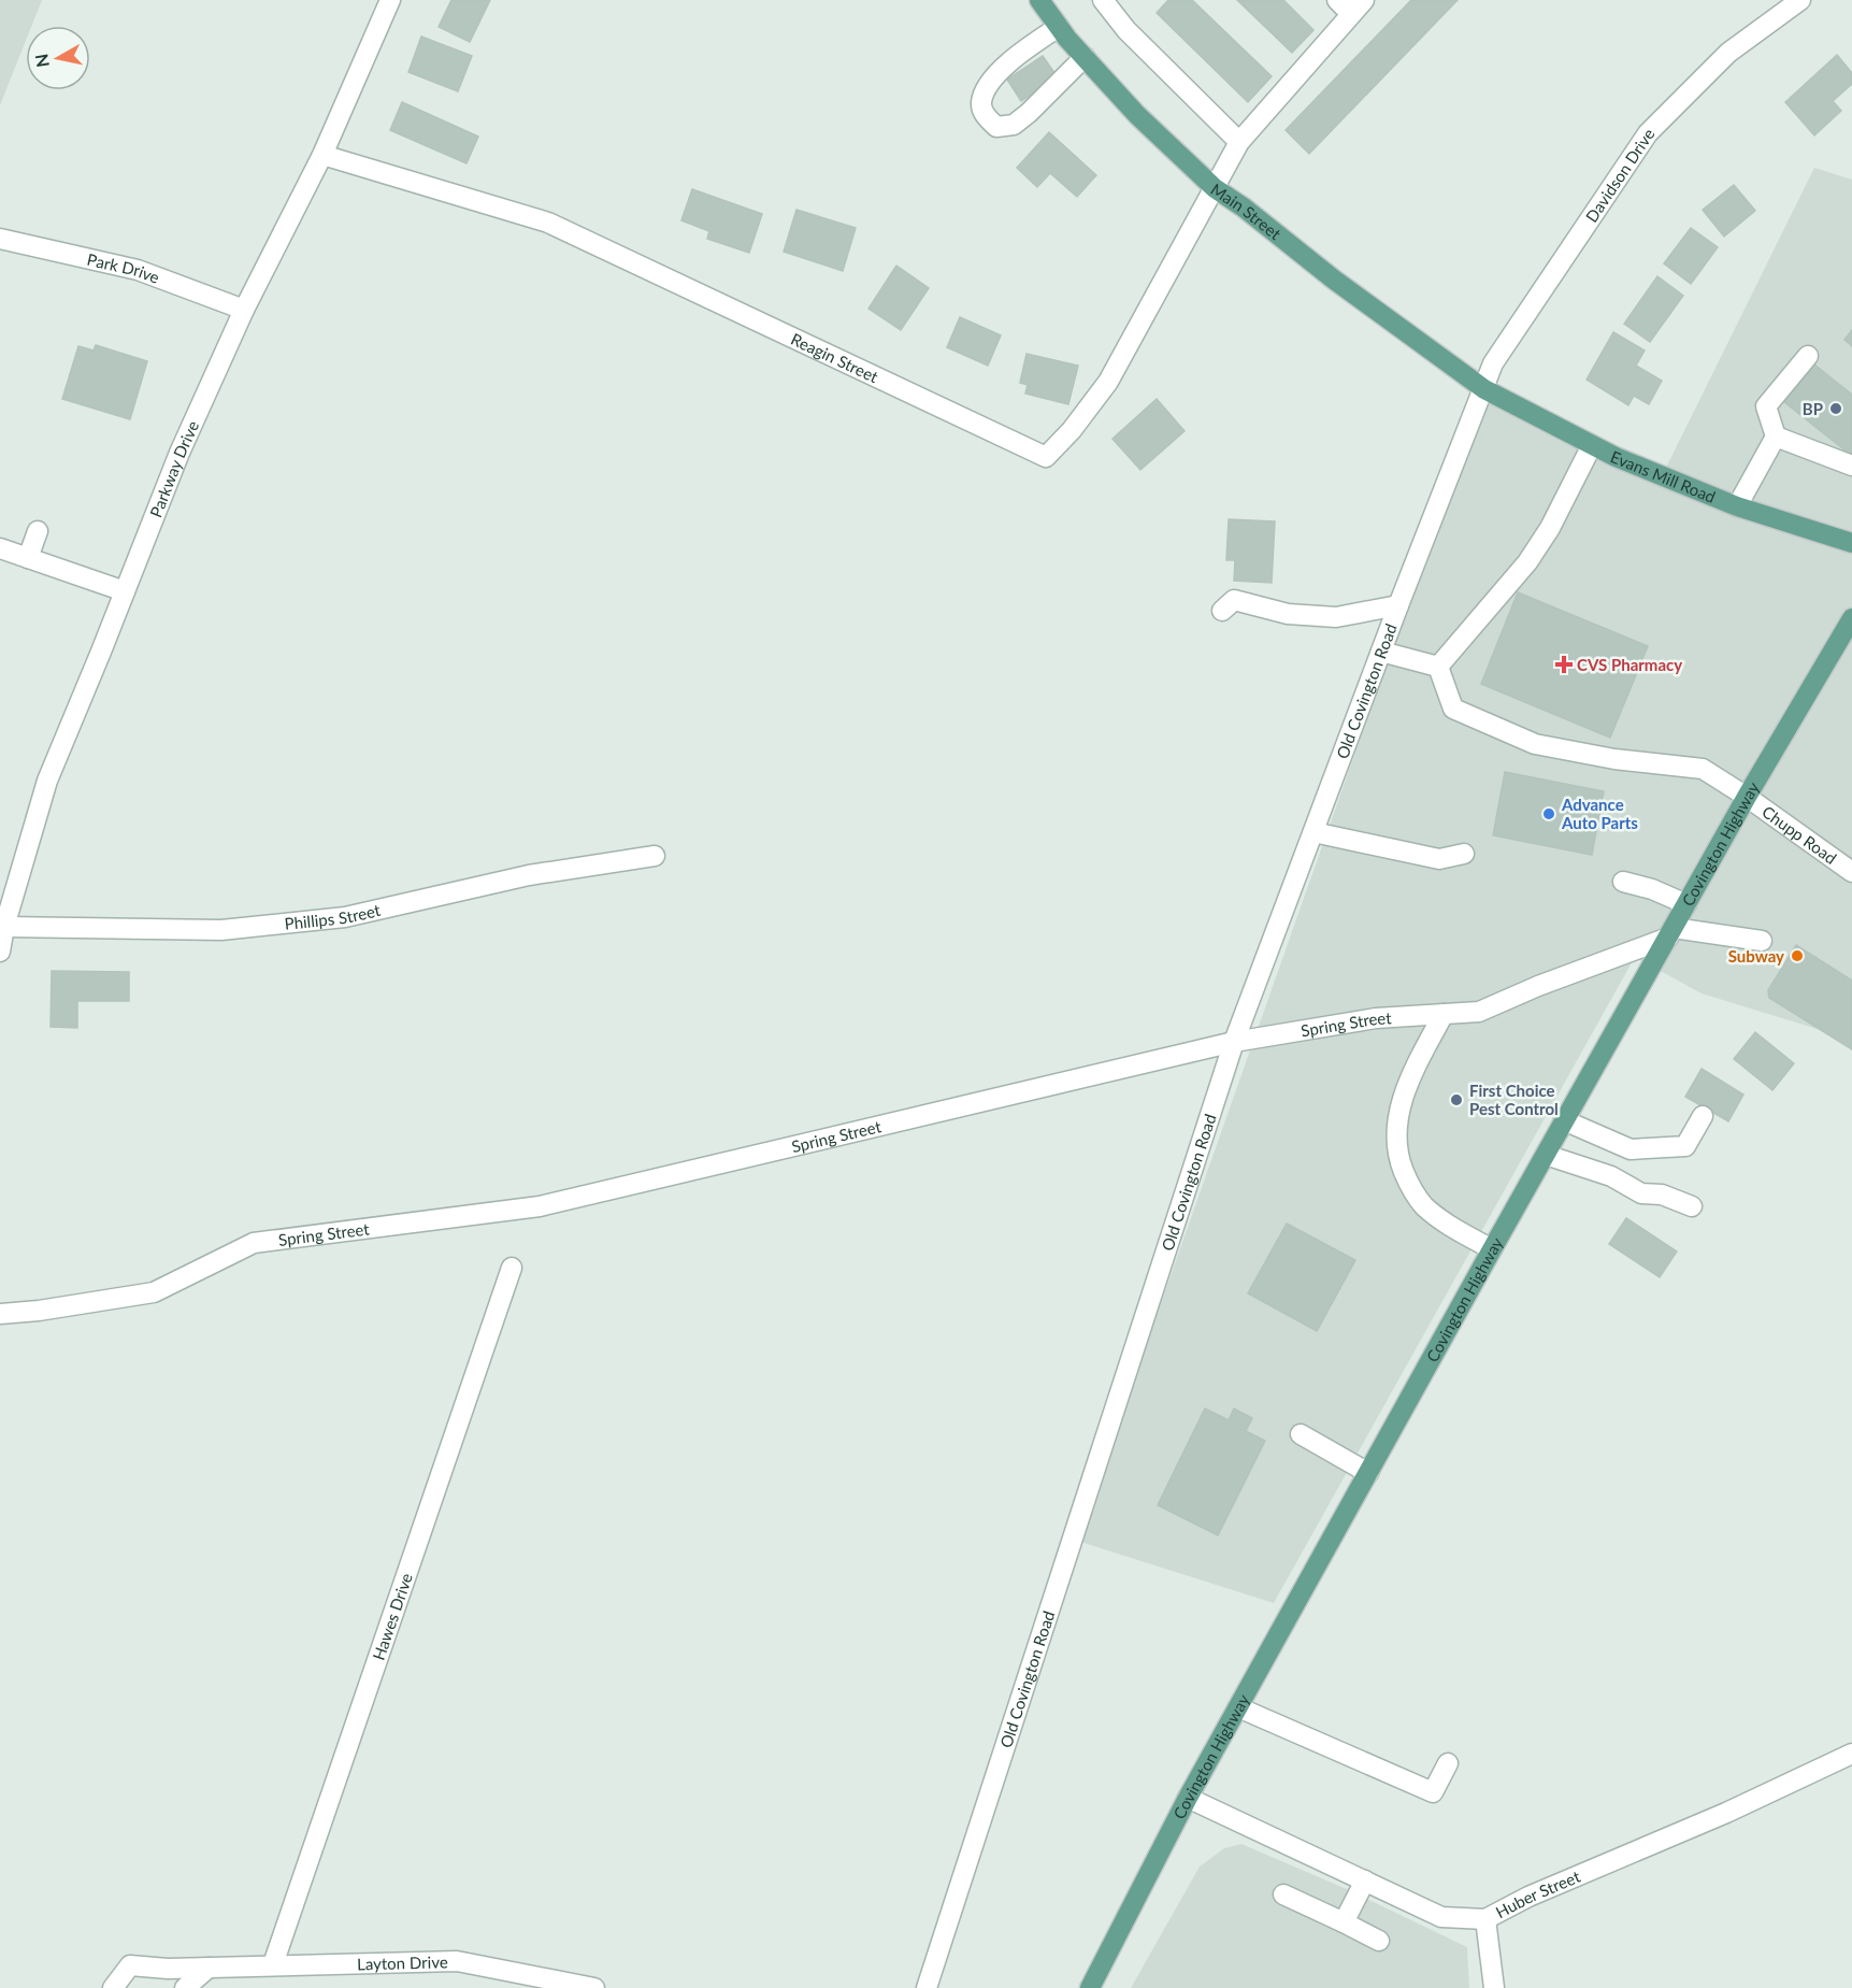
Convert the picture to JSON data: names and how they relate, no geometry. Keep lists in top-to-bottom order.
{
  "streets": {
    "main road": ["Main Street", "Evans Mill Road", "Covington Highway"],
    "street": [
      "Davidson Drive",
      "Park Drive",
      "Reagin Street",
      "Parkway Drive",
      "Old Covington Road",
      "Chupp Road",
      "Phillips Street",
      "Spring Street",
      "Hawes Drive",
      "Huber Street",
      "Layton Drive"
    ]
  },
  "crossings": [
    ["Davidson Drive", "Main Street"],
    ["Davidson Drive", "Evans Mill Road"],
    ["Davidson Drive", "Old Covington Road"],
    ["Main Street", "Reagin Street"],
    ["Main Street", "Evans Mill Road"],
    ["Main Street", "Old Covington Road"],
    ["Park Drive", "Parkway Drive"],
    ["Reagin Street", "Parkway Drive"],
    ["Parkway Drive", "Phillips Street"],
    ["Evans Mill Road", "Old Covington Road"],
    ["Old Covington Road", "Spring Street"],
    ["Chupp Road", "Covington Highway"],
    ["Covington Highway", "Spring Street"],
    ["Covington Highway", "Huber Street"],
    ["Hawes Drive", "Layton Drive"]
  ],
  "places": {
    "other": [
      "BP",
      "Advance Auto Parts",
      "Subway",
      "First Choice Pest Control"
    ],
    "health": ["CVS Pharmacy"]
  },
  "north": "left"
}
